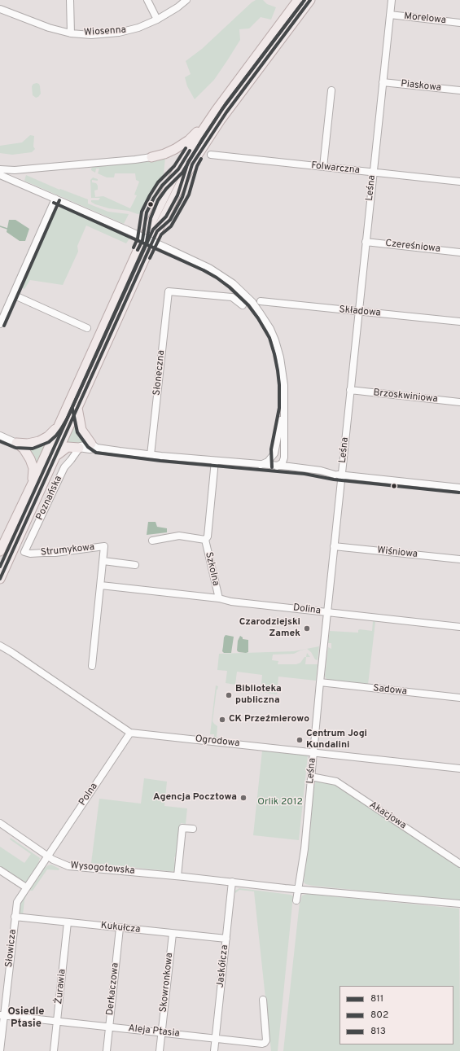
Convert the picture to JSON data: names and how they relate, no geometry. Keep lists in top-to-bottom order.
{
  "streets": {
    "main road": ["Poznańska"],
    "street": [
      "Morelowa",
      "Wiosenna",
      "Piaskowa",
      "Folwarczna",
      "Leśna",
      "Czereśniowa",
      "Składowa",
      "Słoneczna",
      "Brzoskwiniowa",
      "Strumykowa",
      "Wiśniowa",
      "Szkolna",
      "Dolina",
      "Sadowa",
      "Ogrodowa",
      "Polna",
      "Akacjowa",
      "Wysogotowska",
      "Kukułcza",
      "Słowicza",
      "Jaskółcza",
      "Skowronkowa",
      "Żurawia",
      "Derkaczowa",
      "Aleja Ptasia"
    ]
  },
  "crossings": [
    ["Morelowa", "Leśna"],
    ["Piaskowa", "Leśna"],
    ["Folwarczna", "Leśna"],
    ["Leśna", "Czereśniowa"],
    ["Leśna", "Składowa"],
    ["Leśna", "Brzoskwiniowa"],
    ["Leśna", "Wiśniowa"],
    ["Leśna", "Dolina"],
    ["Leśna", "Sadowa"],
    ["Leśna", "Ogrodowa"],
    ["Leśna", "Akacjowa"],
    ["Leśna", "Wysogotowska"],
    ["Poznańska", "Strumykowa"],
    ["Szkolna", "Dolina"],
    ["Ogrodowa", "Polna"],
    ["Polna", "Wysogotowska"],
    ["Polna", "Słowicza"],
    ["Wysogotowska", "Słowicza"],
    ["Wysogotowska", "Jaskółcza"],
    ["Kukułcza", "Słowicza"],
    ["Kukułcza", "Jaskółcza"],
    ["Kukułcza", "Skowronkowa"],
    ["Kukułcza", "Żurawia"],
    ["Kukułcza", "Derkaczowa"],
    ["Słowicza", "Aleja Ptasia"],
    ["Jaskółcza", "Aleja Ptasia"],
    ["Skowronkowa", "Aleja Ptasia"],
    ["Żurawia", "Aleja Ptasia"],
    ["Derkaczowa", "Aleja Ptasia"]
  ],
  "districts": ["Osiedle Ptasie"],
  "parks": ["Orlik 2012"],
  "places": [
    "Czarodziejski Zamek",
    "Biblioteka publiczna",
    "CK Przeźmierowo",
    "Centrum Jogi Kundalini",
    "Agencja Pocztowa"
  ],
  "lines": ["transit line 811", "transit line 813", "transit line 802"],
  "legend": ["811", "802", "813"]
}
